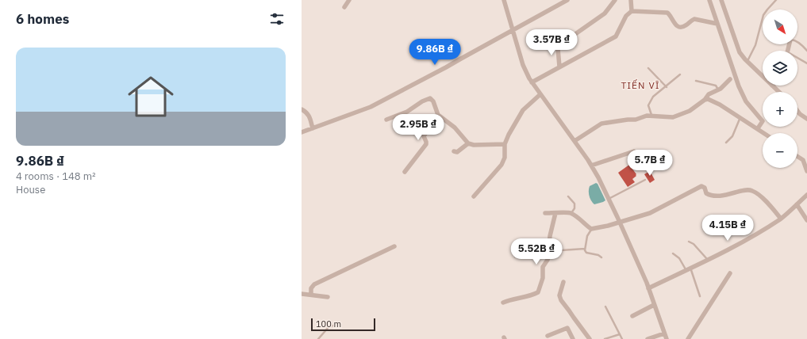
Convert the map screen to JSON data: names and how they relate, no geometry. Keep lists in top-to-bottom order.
{
  "districts": ["TIẾN VĨ"],
  "scale_bar": "100 m",
  "north": "bottom right",
  "page": {
    "heading": "6 homes",
    "map_buttons": ["+", "−"],
    "price": [
      "3.57B ₫",
      "9.86B ₫",
      "2.95B ₫",
      "5.7B ₫",
      "4.15B ₫",
      "5.52B ₫"
    ],
    "list": [
      {
        "name": "9.86B ₫",
        "note": "4 rooms · 148 m² · House"
      }
    ],
    "scale": "100 m"
  }
}
